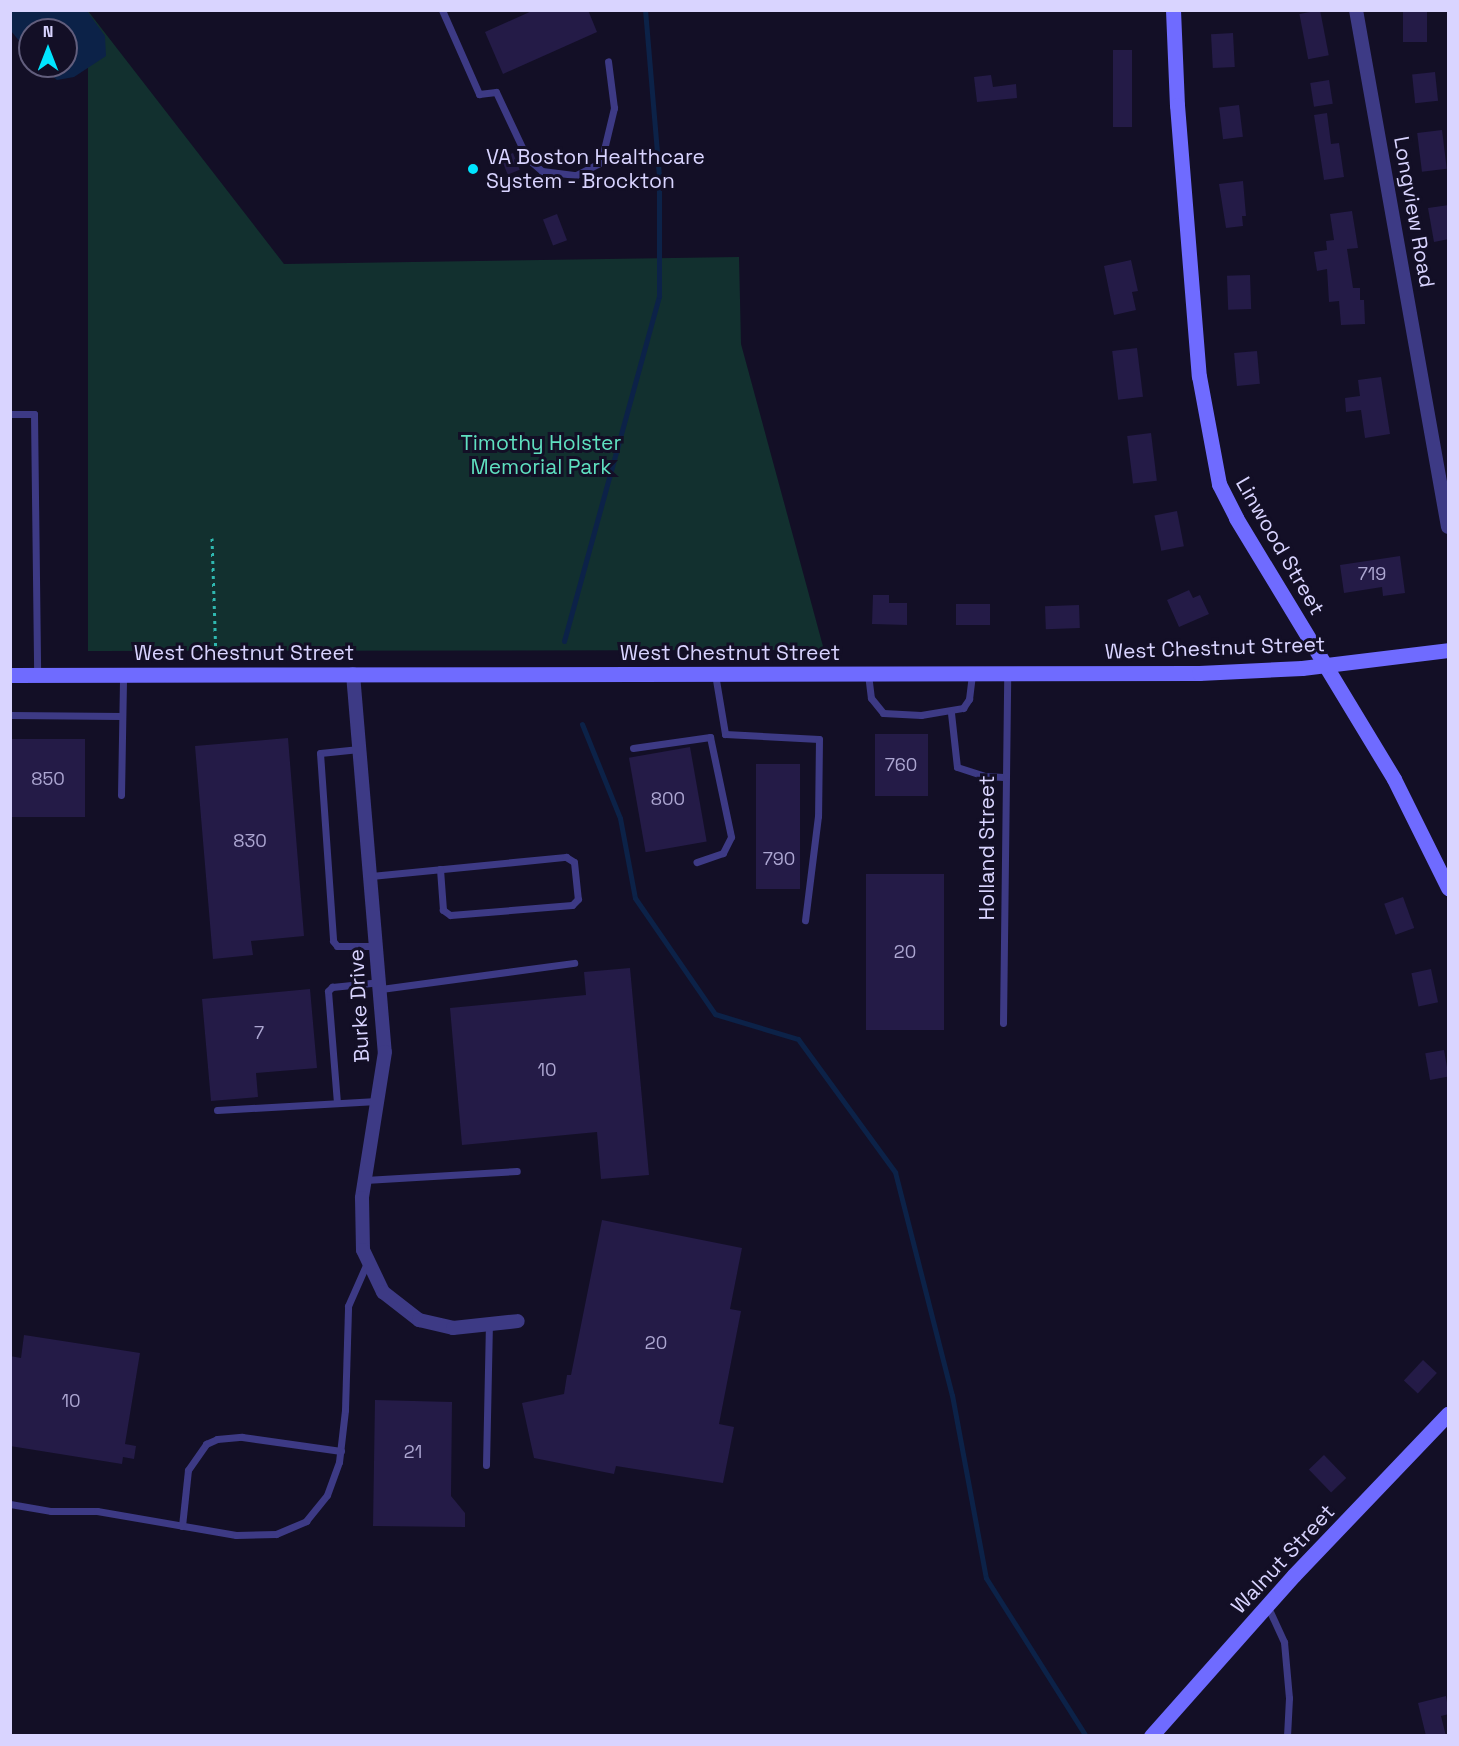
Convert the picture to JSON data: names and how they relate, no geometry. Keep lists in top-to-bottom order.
{
  "streets": {
    "main road": ["Linwood Street", "West Chestnut Street", "Walnut Street"],
    "street": ["Longview Road", "Burke Drive"],
    "lane": ["Holland Street"]
  },
  "crossings": [
    ["Linwood Street", "West Chestnut Street"],
    ["West Chestnut Street", "Holland Street"],
    ["West Chestnut Street", "Burke Drive"]
  ],
  "parks": ["Timothy Holster Memorial Park"],
  "places": ["VA Boston Healthcare System - Brockton"],
  "house_numbers": [
    "719",
    "760",
    "850",
    "800",
    "830",
    "790",
    "20",
    "7",
    "10",
    "20",
    "10",
    "21"
  ],
  "north": "top"
}
